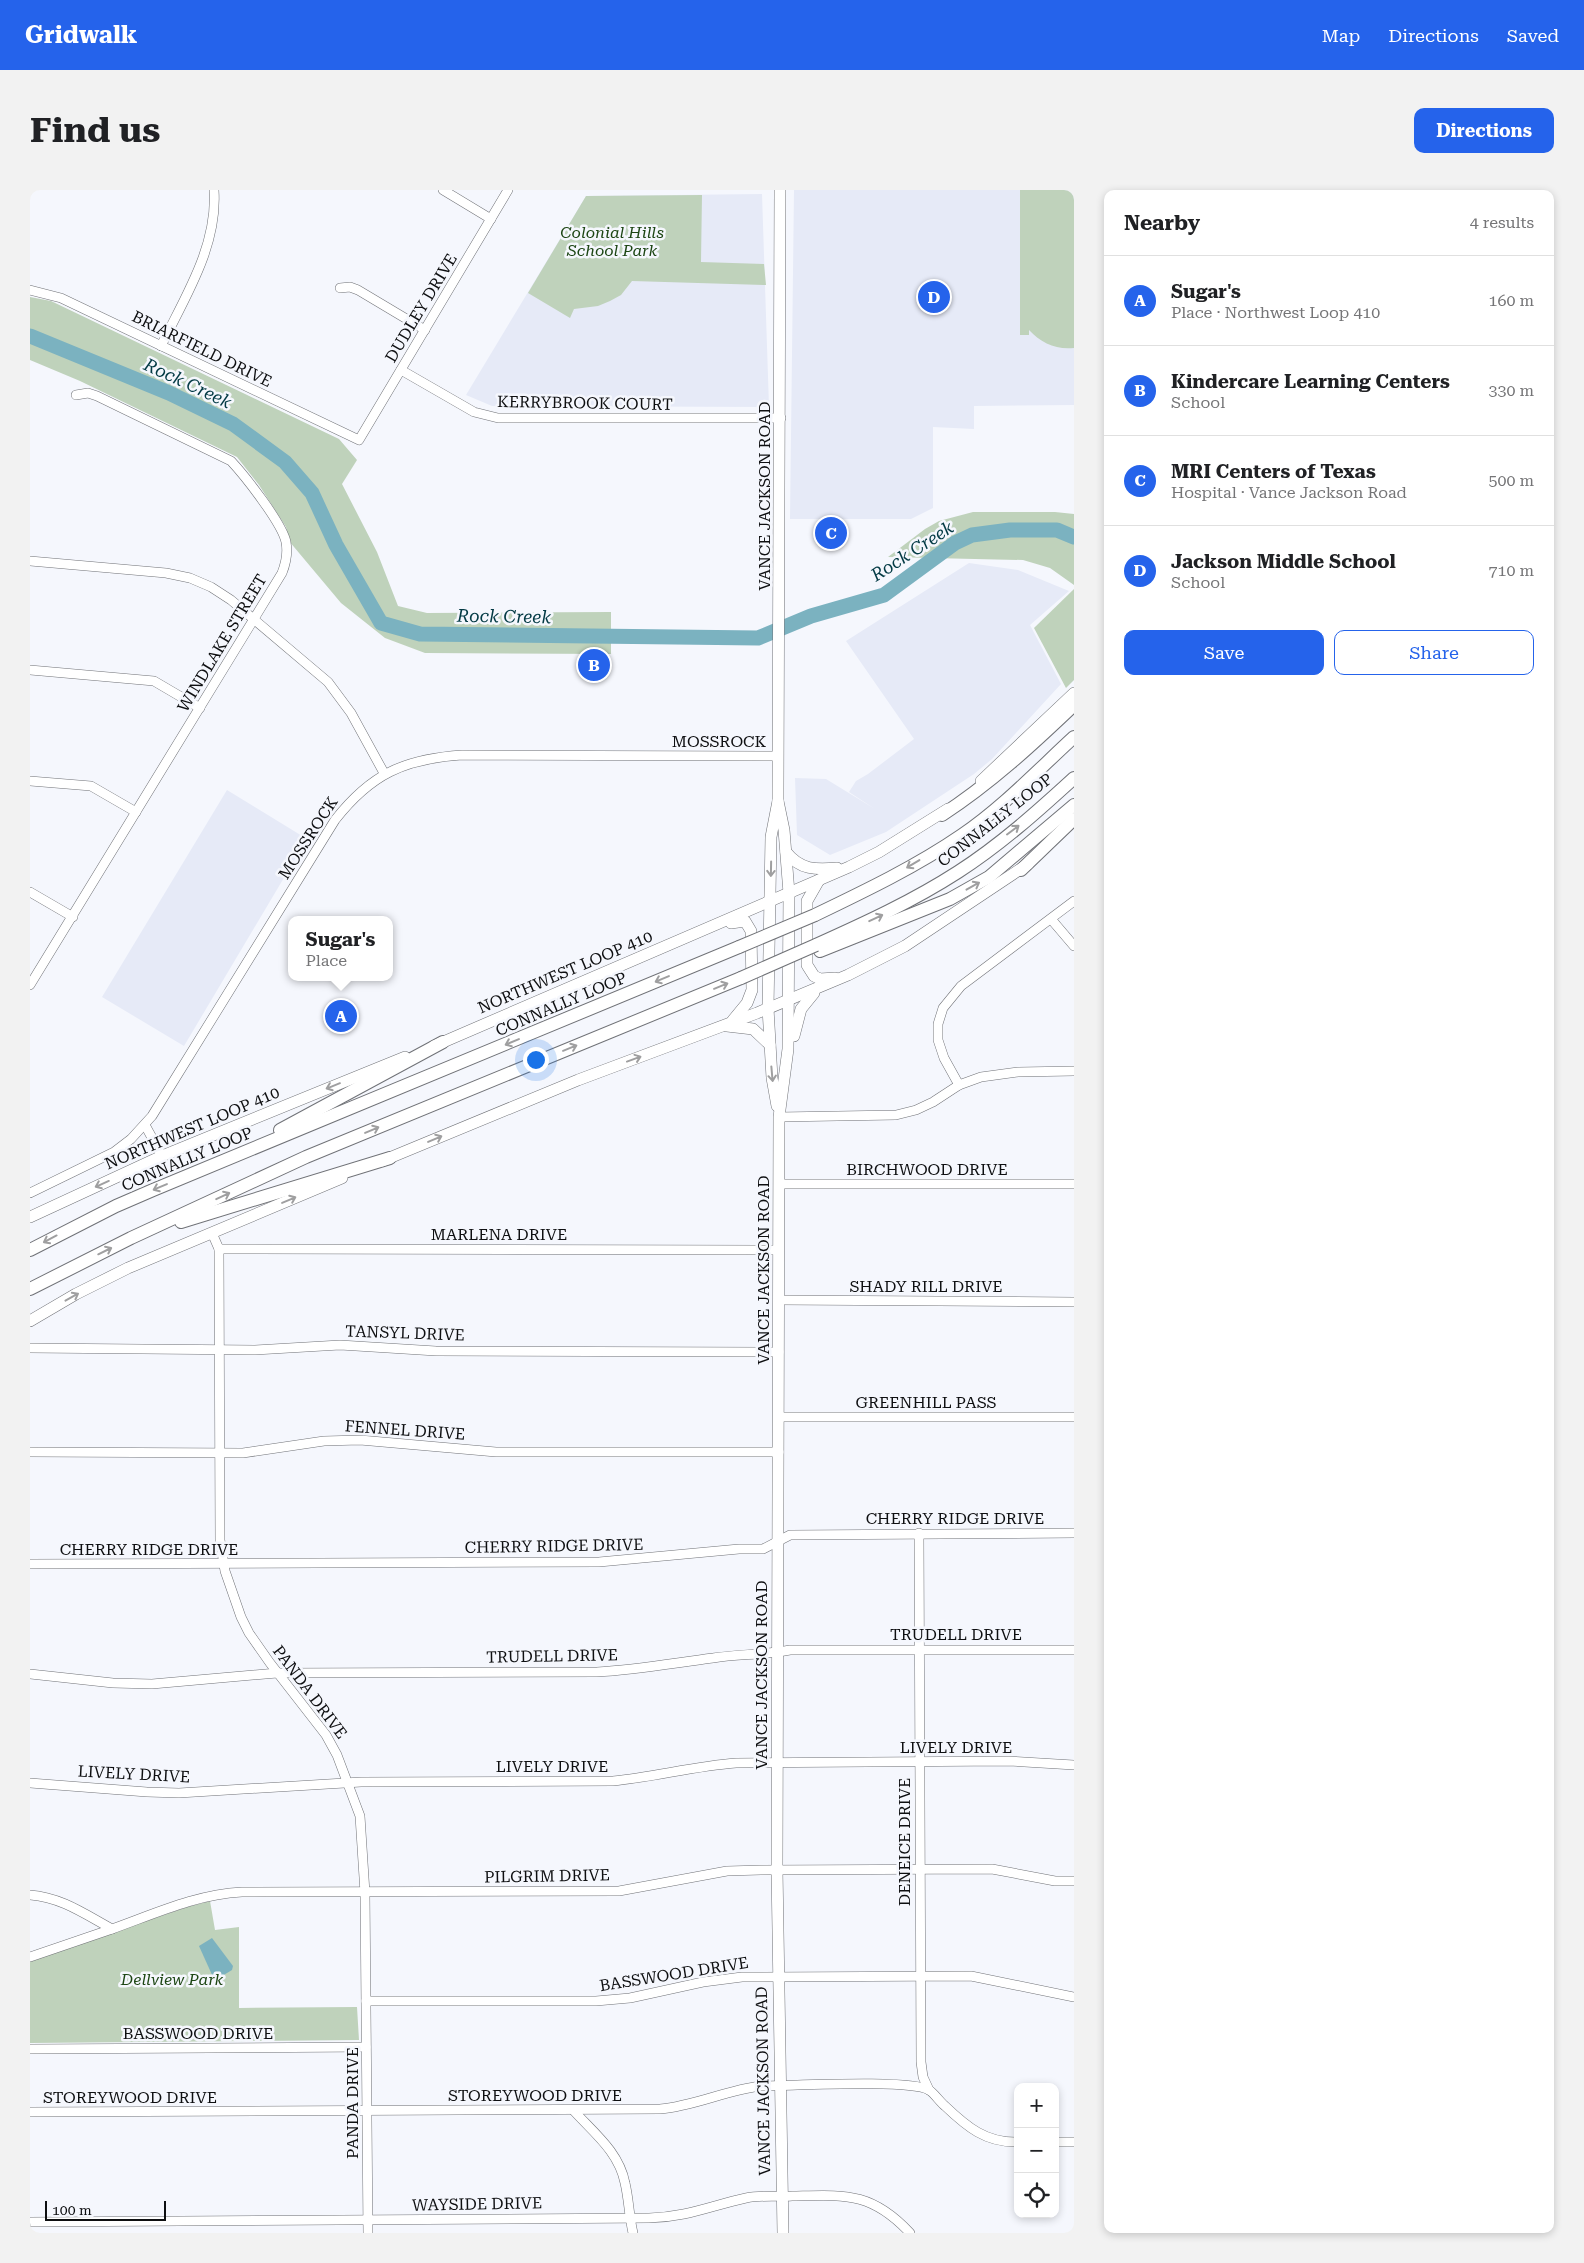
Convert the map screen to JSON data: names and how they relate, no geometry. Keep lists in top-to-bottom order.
{
  "streets": {
    "highway": ["CONNALLY LOOP"],
    "main road": ["VANCE JACKSON ROAD", "NORTHWEST LOOP 410"],
    "street": [
      "DUDLEY DRIVE",
      "BRIARFIELD DRIVE",
      "KERRYBROOK COURT",
      "WINDLAKE STREET",
      "MOSSROCK",
      "BIRCHWOOD DRIVE",
      "MARLENA DRIVE",
      "SHADY RILL DRIVE",
      "TANSYL DRIVE",
      "GREENHILL PASS",
      "FENNEL DRIVE",
      "CHERRY RIDGE DRIVE",
      "TRUDELL DRIVE",
      "PANDA DRIVE",
      "LIVELY DRIVE",
      "DENEICE DRIVE",
      "PILGRIM DRIVE",
      "BASSWOOD DRIVE",
      "STOREYWOOD DRIVE",
      "WAYSIDE DRIVE"
    ]
  },
  "crossings": [
    ["DUDLEY DRIVE", "BRIARFIELD DRIVE"],
    ["DUDLEY DRIVE", "KERRYBROOK COURT"],
    ["KERRYBROOK COURT", "VANCE JACKSON ROAD"],
    ["VANCE JACKSON ROAD", "MOSSROCK"],
    ["VANCE JACKSON ROAD", "NORTHWEST LOOP 410"],
    ["VANCE JACKSON ROAD", "BIRCHWOOD DRIVE"],
    ["VANCE JACKSON ROAD", "MARLENA DRIVE"],
    ["VANCE JACKSON ROAD", "SHADY RILL DRIVE"],
    ["VANCE JACKSON ROAD", "TANSYL DRIVE"],
    ["VANCE JACKSON ROAD", "GREENHILL PASS"],
    ["VANCE JACKSON ROAD", "FENNEL DRIVE"],
    ["VANCE JACKSON ROAD", "CHERRY RIDGE DRIVE"],
    ["VANCE JACKSON ROAD", "TRUDELL DRIVE"],
    ["VANCE JACKSON ROAD", "LIVELY DRIVE"],
    ["VANCE JACKSON ROAD", "PILGRIM DRIVE"],
    ["VANCE JACKSON ROAD", "BASSWOOD DRIVE"],
    ["VANCE JACKSON ROAD", "STOREYWOOD DRIVE"],
    ["VANCE JACKSON ROAD", "WAYSIDE DRIVE"],
    ["MARLENA DRIVE", "PANDA DRIVE"],
    ["TANSYL DRIVE", "PANDA DRIVE"],
    ["FENNEL DRIVE", "PANDA DRIVE"],
    ["CHERRY RIDGE DRIVE", "PANDA DRIVE"],
    ["CHERRY RIDGE DRIVE", "DENEICE DRIVE"],
    ["TRUDELL DRIVE", "PANDA DRIVE"],
    ["TRUDELL DRIVE", "DENEICE DRIVE"],
    ["PANDA DRIVE", "LIVELY DRIVE"],
    ["PANDA DRIVE", "PILGRIM DRIVE"],
    ["PANDA DRIVE", "BASSWOOD DRIVE"],
    ["PANDA DRIVE", "STOREYWOOD DRIVE"],
    ["PANDA DRIVE", "WAYSIDE DRIVE"],
    ["LIVELY DRIVE", "DENEICE DRIVE"],
    ["DENEICE DRIVE", "PILGRIM DRIVE"],
    ["DENEICE DRIVE", "BASSWOOD DRIVE"],
    ["DENEICE DRIVE", "STOREYWOOD DRIVE"]
  ],
  "water": ["Rock Creek"],
  "parks": ["Colonial Hills School Park", "Dellview Park"],
  "scale_bar": "100 m",
  "page": {
    "header": "Gridwalk",
    "nav": ["Map", "Directions", "Saved"],
    "buttons": [
      "Directions",
      ["Save", "Share"]
    ],
    "title": "Find us",
    "heading": ["Nearby", "4 results"],
    "list": [
      {
        "mark": "A",
        "name": "Sugar's",
        "note": "Place · Northwest Loop 410",
        "value": "160 m"
      },
      {
        "mark": "B",
        "name": "Kindercare Learning Centers",
        "note": "School",
        "value": "330 m"
      },
      {
        "mark": "C",
        "name": "MRI Centers of Texas",
        "note": "Hospital · Vance Jackson Road",
        "value": "500 m"
      },
      {
        "mark": "D",
        "name": "Jackson Middle School",
        "note": "School",
        "value": "710 m"
      }
    ],
    "pins": [
      "D",
      "C",
      "B",
      "A"
    ],
    "popup": ["Sugar's", "Place"],
    "map_buttons": ["+", "−"],
    "scale": "100 m"
  }
}
